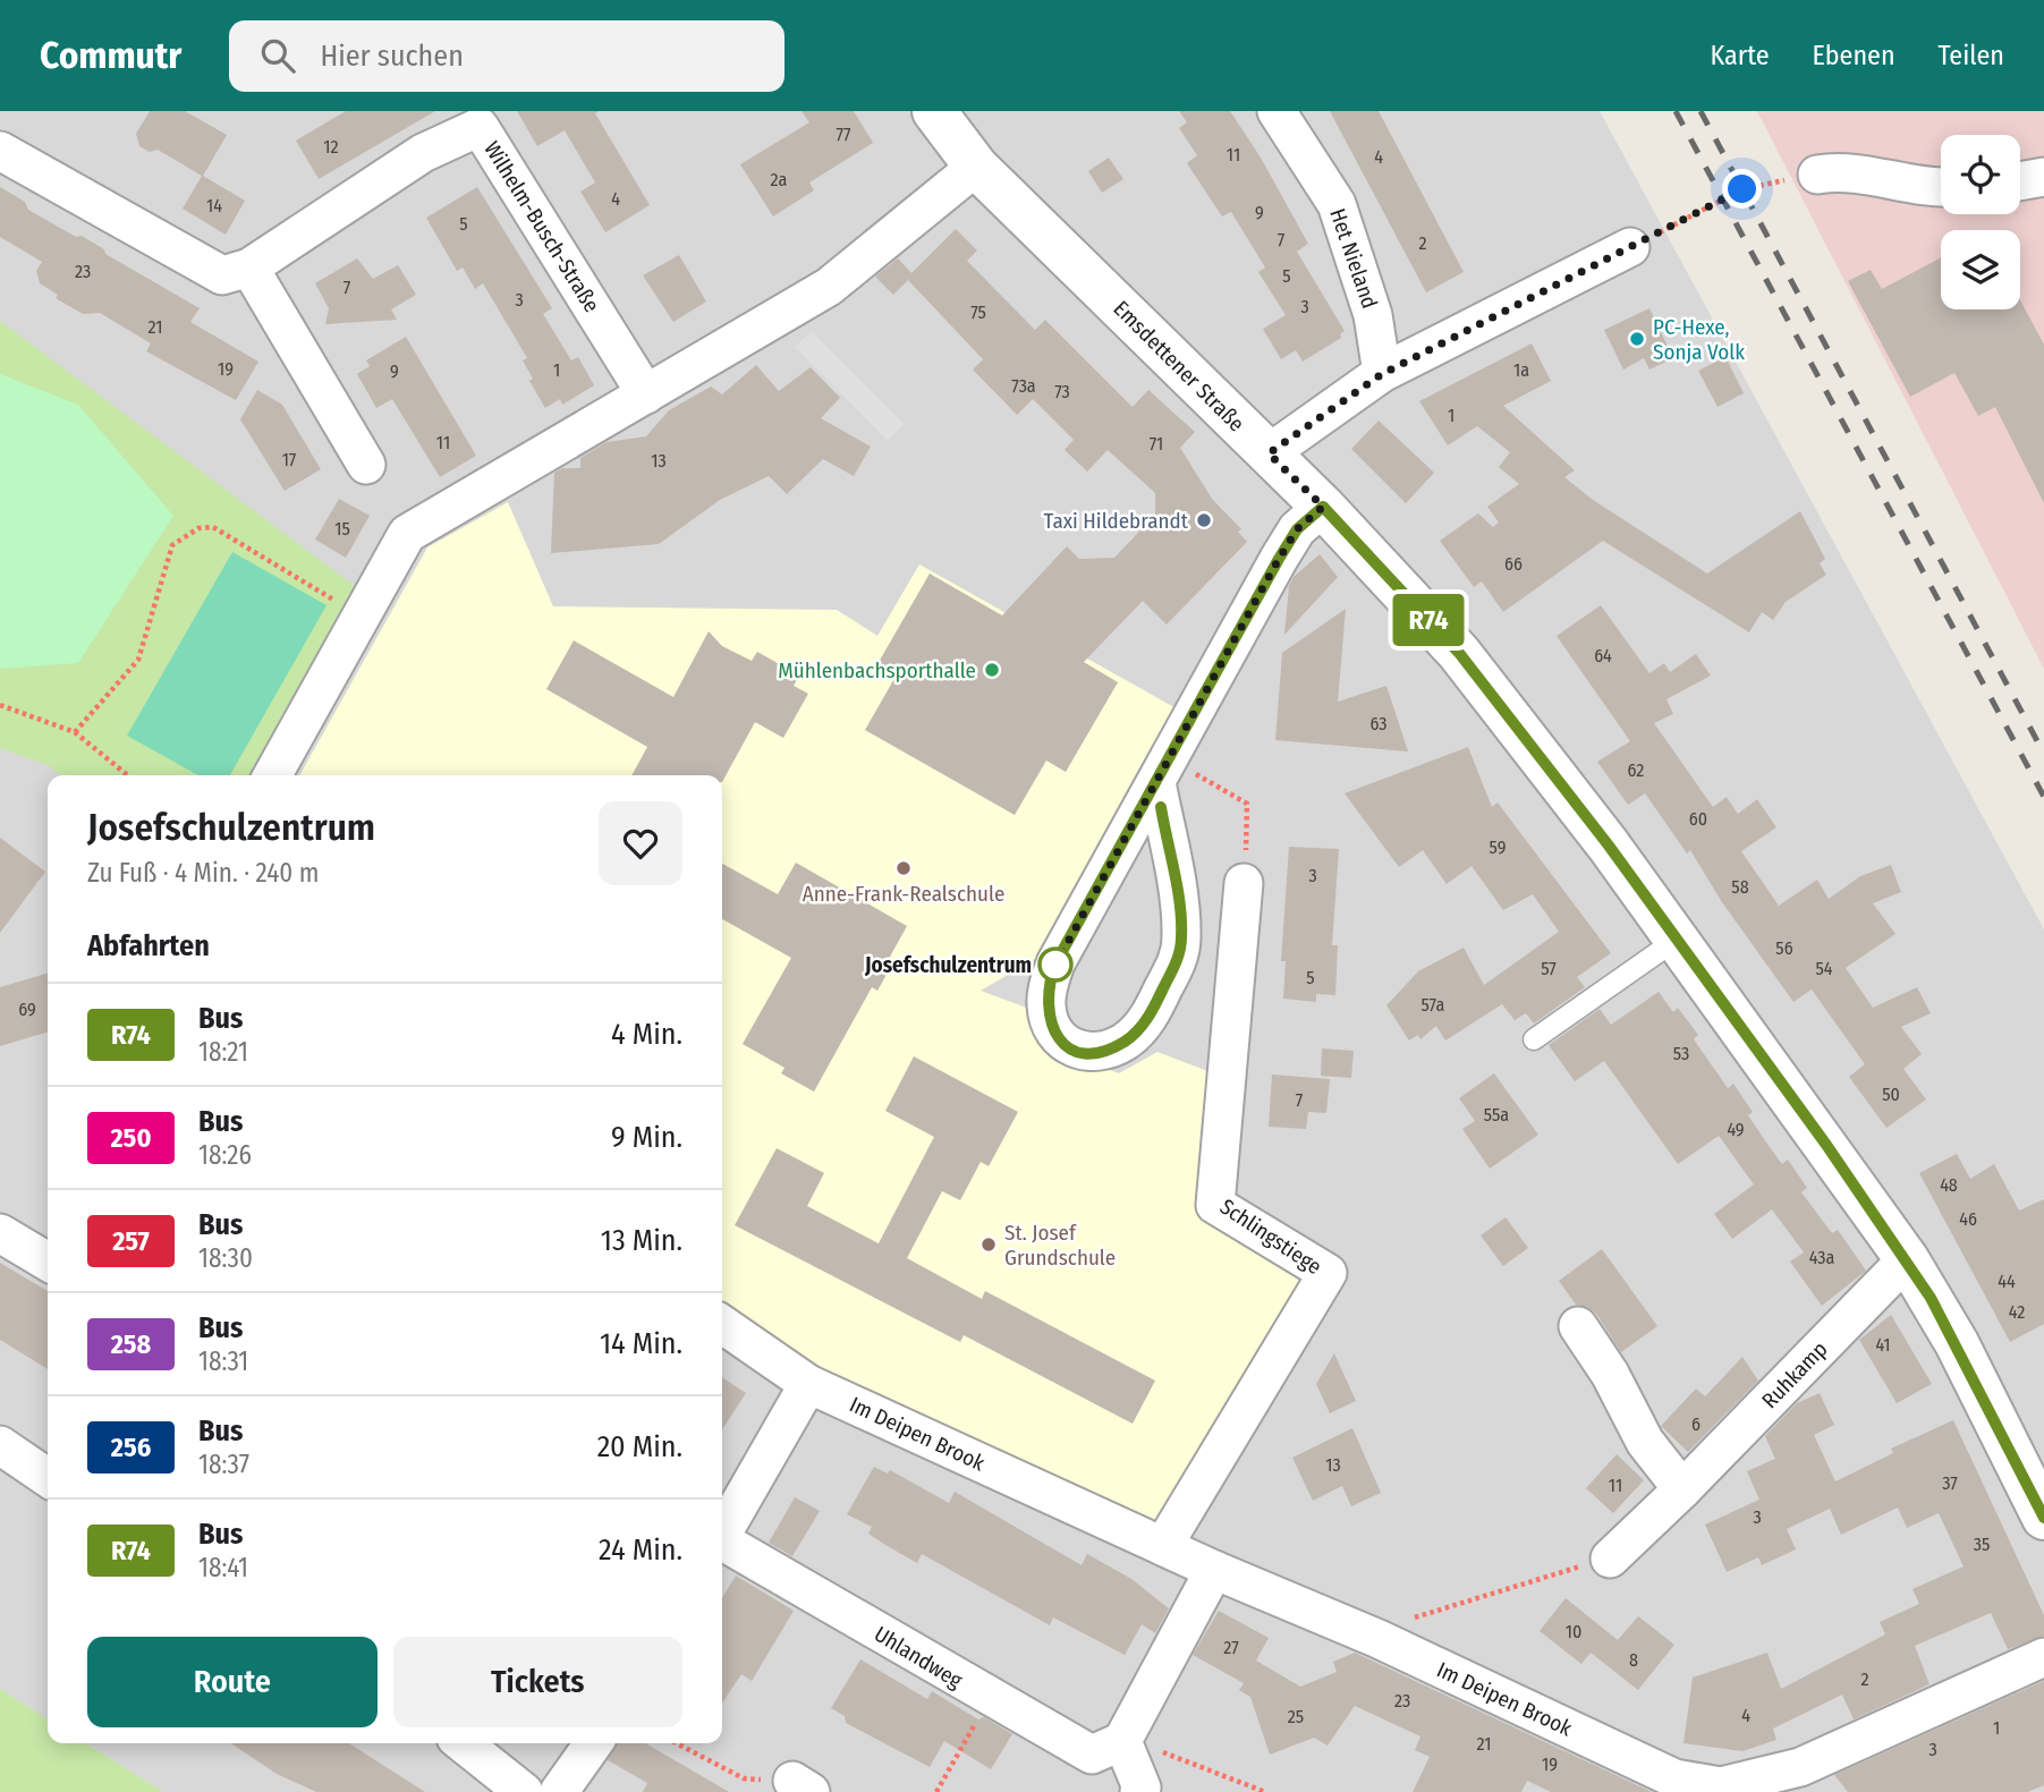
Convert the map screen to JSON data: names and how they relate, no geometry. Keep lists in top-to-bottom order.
{
  "streets": {
    "street": [
      "Wilhelm-Busch-Straße",
      "Het Nieland",
      "Emsdettener Straße",
      "Schlingstiege",
      "Ruhkamp",
      "Im Deipen Brook",
      "Uhlandweg"
    ]
  },
  "crossings": [
    ["Emsdettener Straße", "Ruhkamp"],
    ["Schlingstiege", "Im Deipen Brook"],
    ["Im Deipen Brook", "Uhlandweg"]
  ],
  "places": [
    "PC-Hexe, Sonja Volk",
    "Taxi Hildebrandt",
    "Mühlenbachsporthalle",
    "Anne-Frank-Realschule",
    "Josefschulzentrum",
    "St. Josef Grundschule"
  ],
  "lines": ["bus line R74"],
  "house_numbers": [
    "77",
    "12",
    "11",
    "4",
    "2a",
    "4",
    "14",
    "9",
    "5",
    "7",
    "2",
    "23",
    "5",
    "7",
    "3",
    "3",
    "75",
    "21",
    "19",
    "1",
    "1a",
    "9",
    "73a",
    "73",
    "1",
    "11",
    "71",
    "17",
    "13",
    "15",
    "66",
    "64",
    "63",
    "62",
    "60",
    "59",
    "3",
    "58",
    "56",
    "57",
    "54",
    "5",
    "57a",
    "69",
    "53",
    "50",
    "7",
    "55a",
    "49",
    "48",
    "46",
    "43a",
    "44",
    "42",
    "41",
    "6",
    "13",
    "37",
    "11",
    "3",
    "35",
    "10",
    "27",
    "8",
    "2",
    "23",
    "4",
    "25",
    "1",
    "21",
    "3",
    "19"
  ],
  "page": {
    "header": "Commutr",
    "search": "Hier suchen",
    "nav": ["Karte", "Ebenen", "Teilen"],
    "on_map": "R74",
    "heading": [
      ["Josefschulzentrum", "Zu Fuß · 4 Min. · 240 m"],
      "Abfahrten"
    ],
    "list": [
      {
        "mark": "R74",
        "name": "Bus",
        "note": "18:21",
        "value": "4 Min."
      },
      {
        "mark": "250",
        "name": "Bus",
        "note": "18:26",
        "value": "9 Min."
      },
      {
        "mark": "257",
        "name": "Bus",
        "note": "18:30",
        "value": "13 Min."
      },
      {
        "mark": "258",
        "name": "Bus",
        "note": "18:31",
        "value": "14 Min."
      },
      {
        "mark": "256",
        "name": "Bus",
        "note": "18:37",
        "value": "20 Min."
      },
      {
        "mark": "R74",
        "name": "Bus",
        "note": "18:41",
        "value": "24 Min."
      }
    ],
    "buttons": ["Route", "Tickets"]
  }
}
